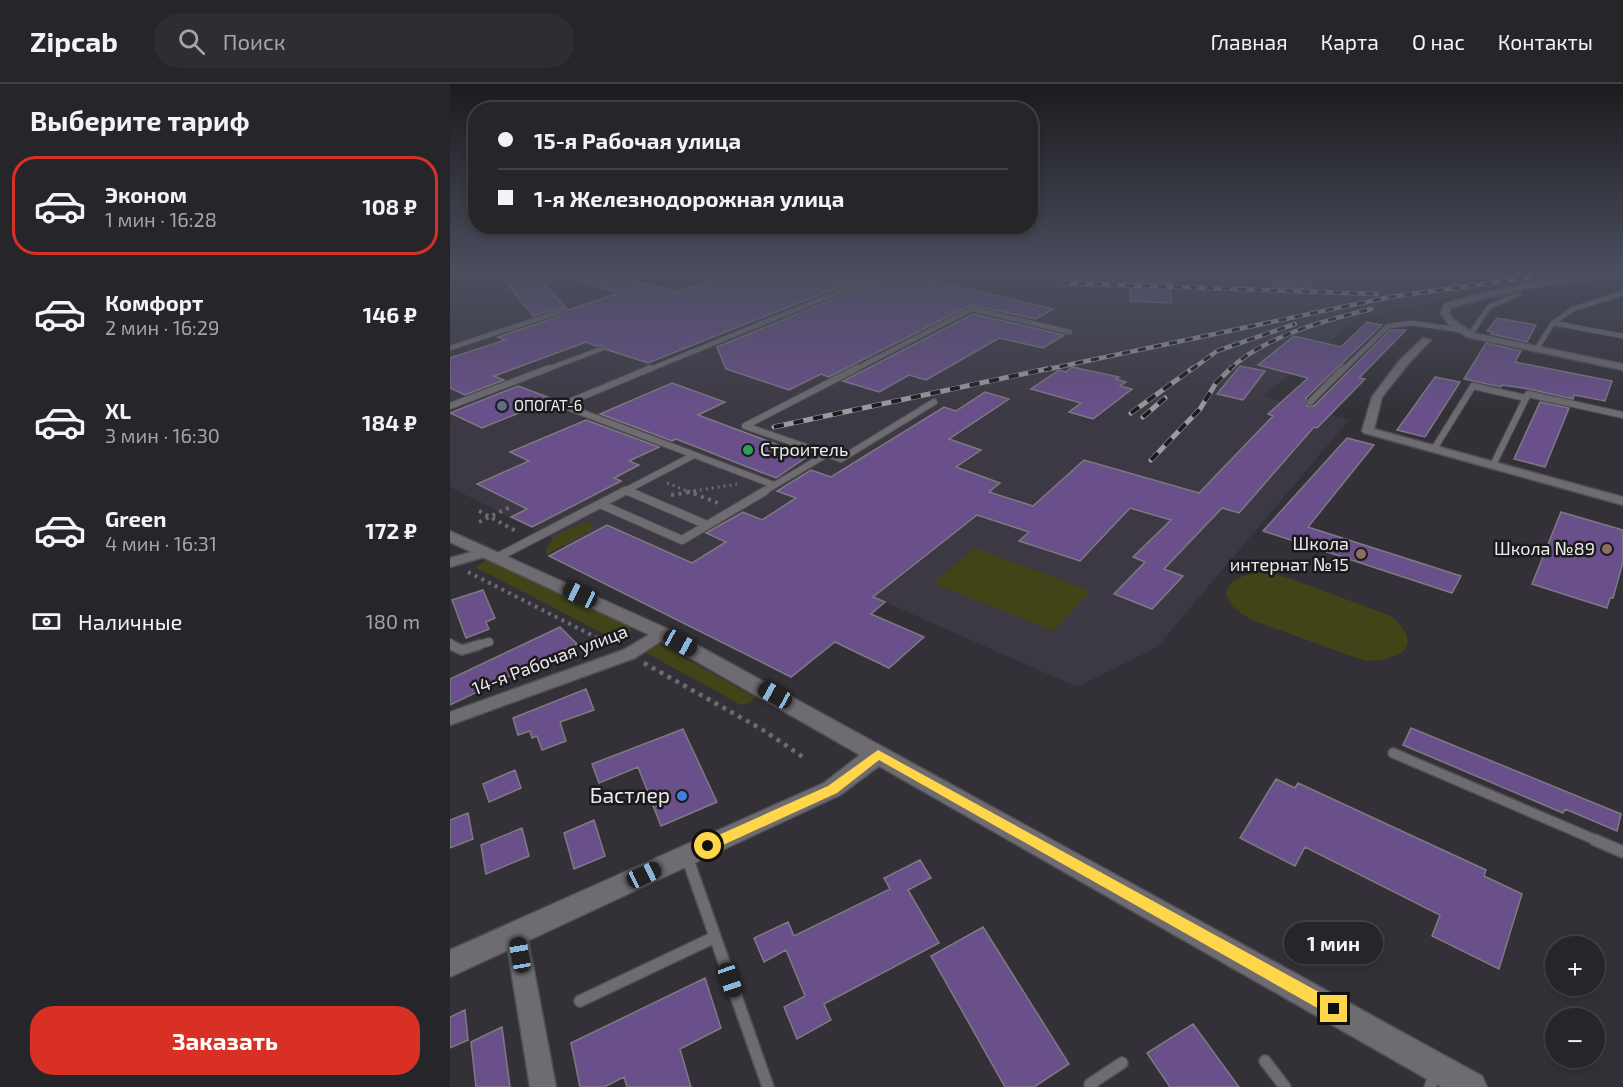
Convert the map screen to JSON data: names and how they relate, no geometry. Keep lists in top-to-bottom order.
{
  "streets": {
    "street": ["14-я Рабочая улица"]
  },
  "places": [
    "ОПОГАТ-6",
    "Строитель",
    "Школа №89",
    "Школа интернат №15",
    "Бастлер"
  ],
  "page": {
    "header": "Zipcab",
    "search": "Поиск",
    "nav": [
      "Главная",
      "Карта",
      "О нас",
      "Контакты"
    ],
    "heading": "Выберите тариф",
    "banner": ["15-я Рабочая улица", "1-я Железнодорожная улица"],
    "list": [
      {
        "name": "Эконом",
        "note": "1 мин · 16:28",
        "value": "108 ₽"
      },
      {
        "name": "Комфорт",
        "note": "2 мин · 16:29",
        "value": "146 ₽"
      },
      {
        "name": "XL",
        "note": "3 мин · 16:30",
        "value": "184 ₽"
      },
      {
        "name": "Green",
        "note": "4 мин · 16:31",
        "value": "172 ₽"
      }
    ],
    "pay": ["Наличные", "180 m"],
    "bubble": "1 мин",
    "map_buttons": ["+", "−"],
    "buttons": "Заказать"
  }
}
